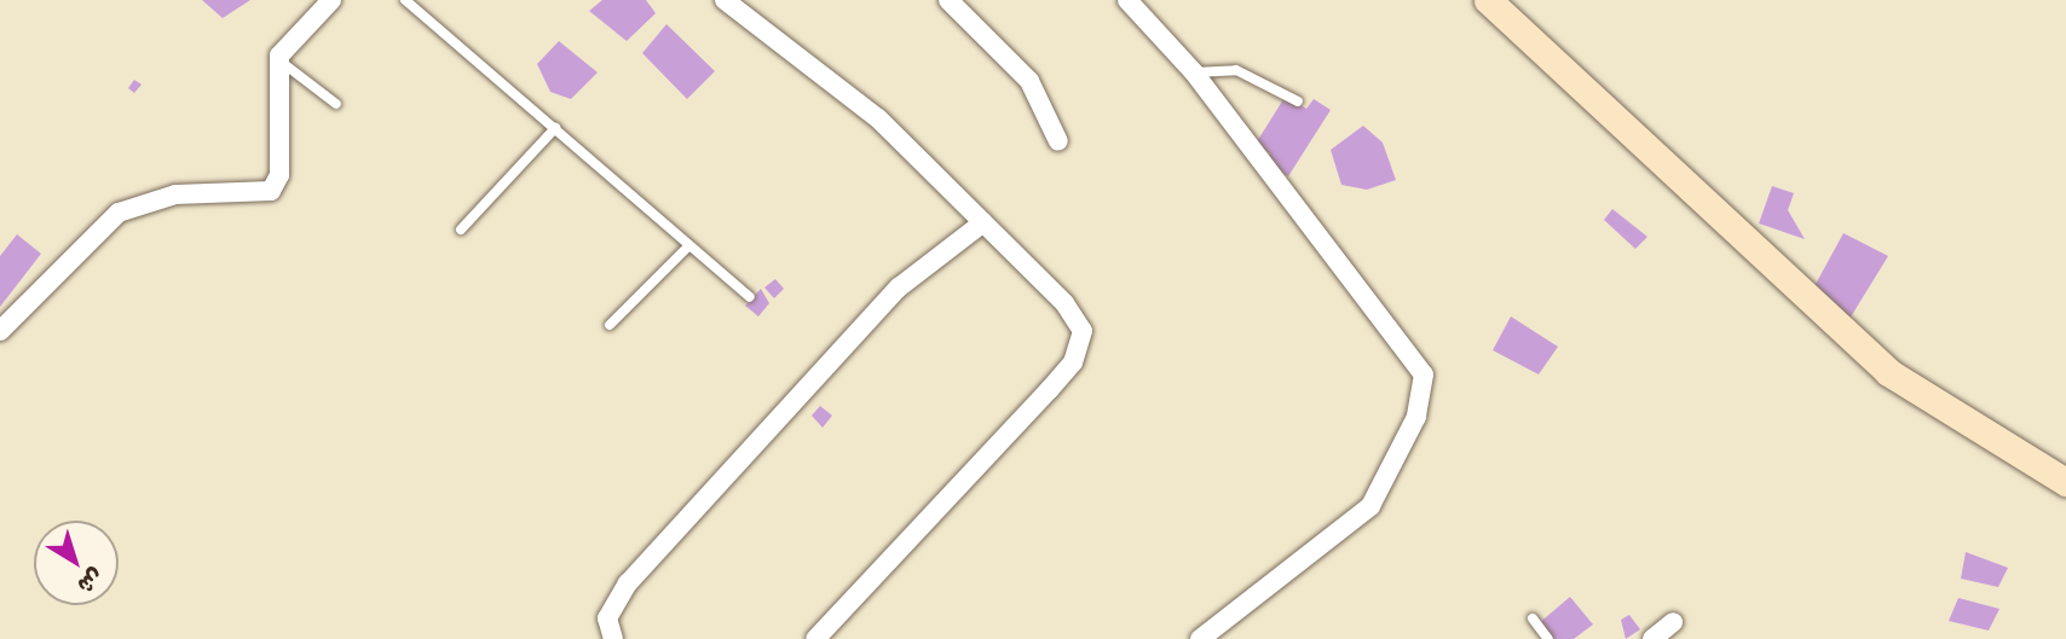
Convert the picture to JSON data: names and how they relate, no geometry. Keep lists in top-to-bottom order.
{
  "north": "bottom right"
}
